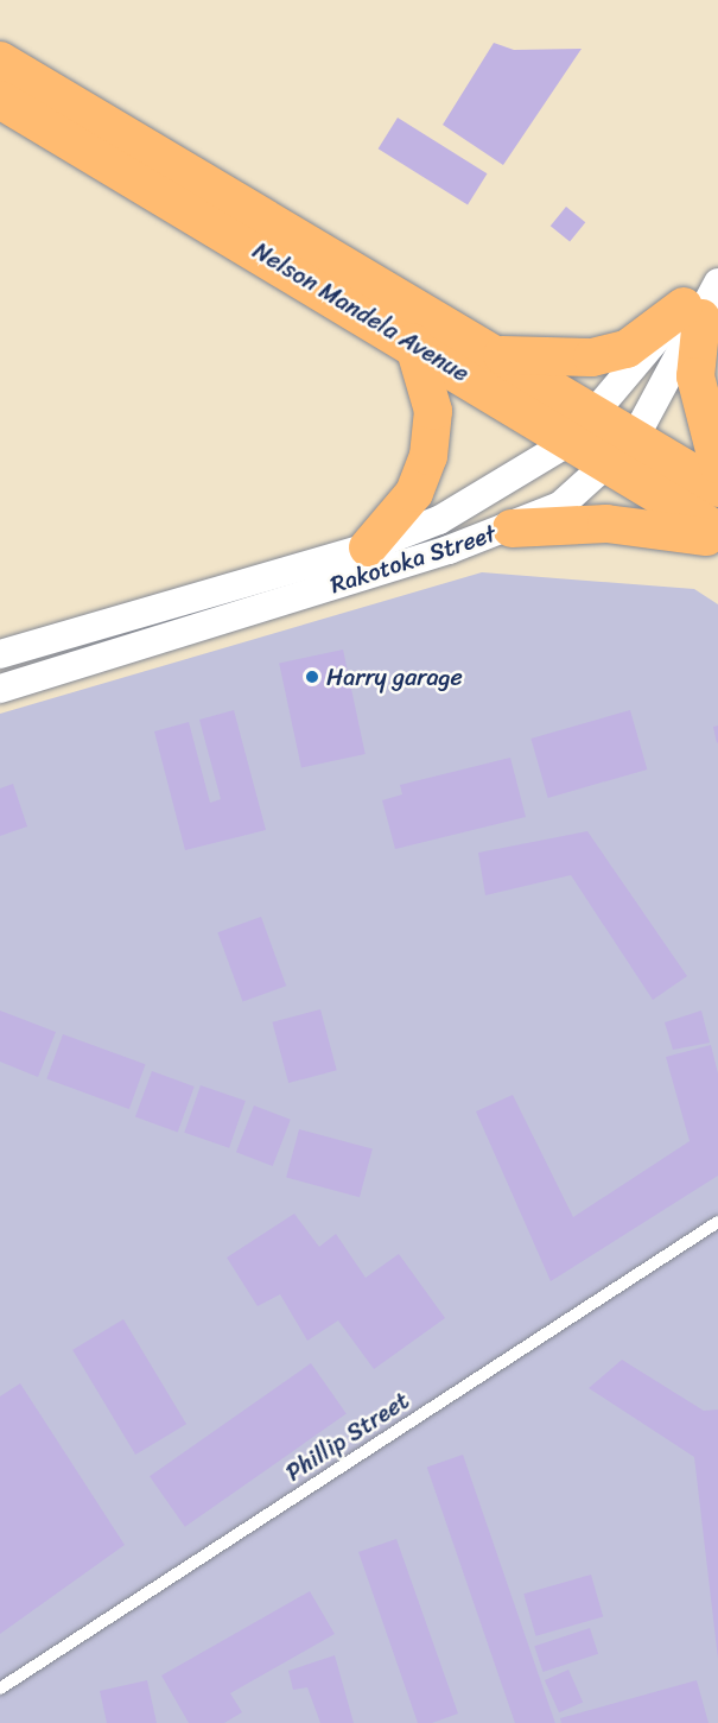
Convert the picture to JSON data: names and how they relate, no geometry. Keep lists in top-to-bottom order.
{
  "streets": {
    "main road": ["Nelson Mandela Avenue"],
    "street": ["Rakotoka Street"],
    "lane": ["Phillip Street"]
  },
  "crossings": [
    ["Nelson Mandela Avenue", "Rakotoka Street"]
  ],
  "places": ["Harry garage"]
}
